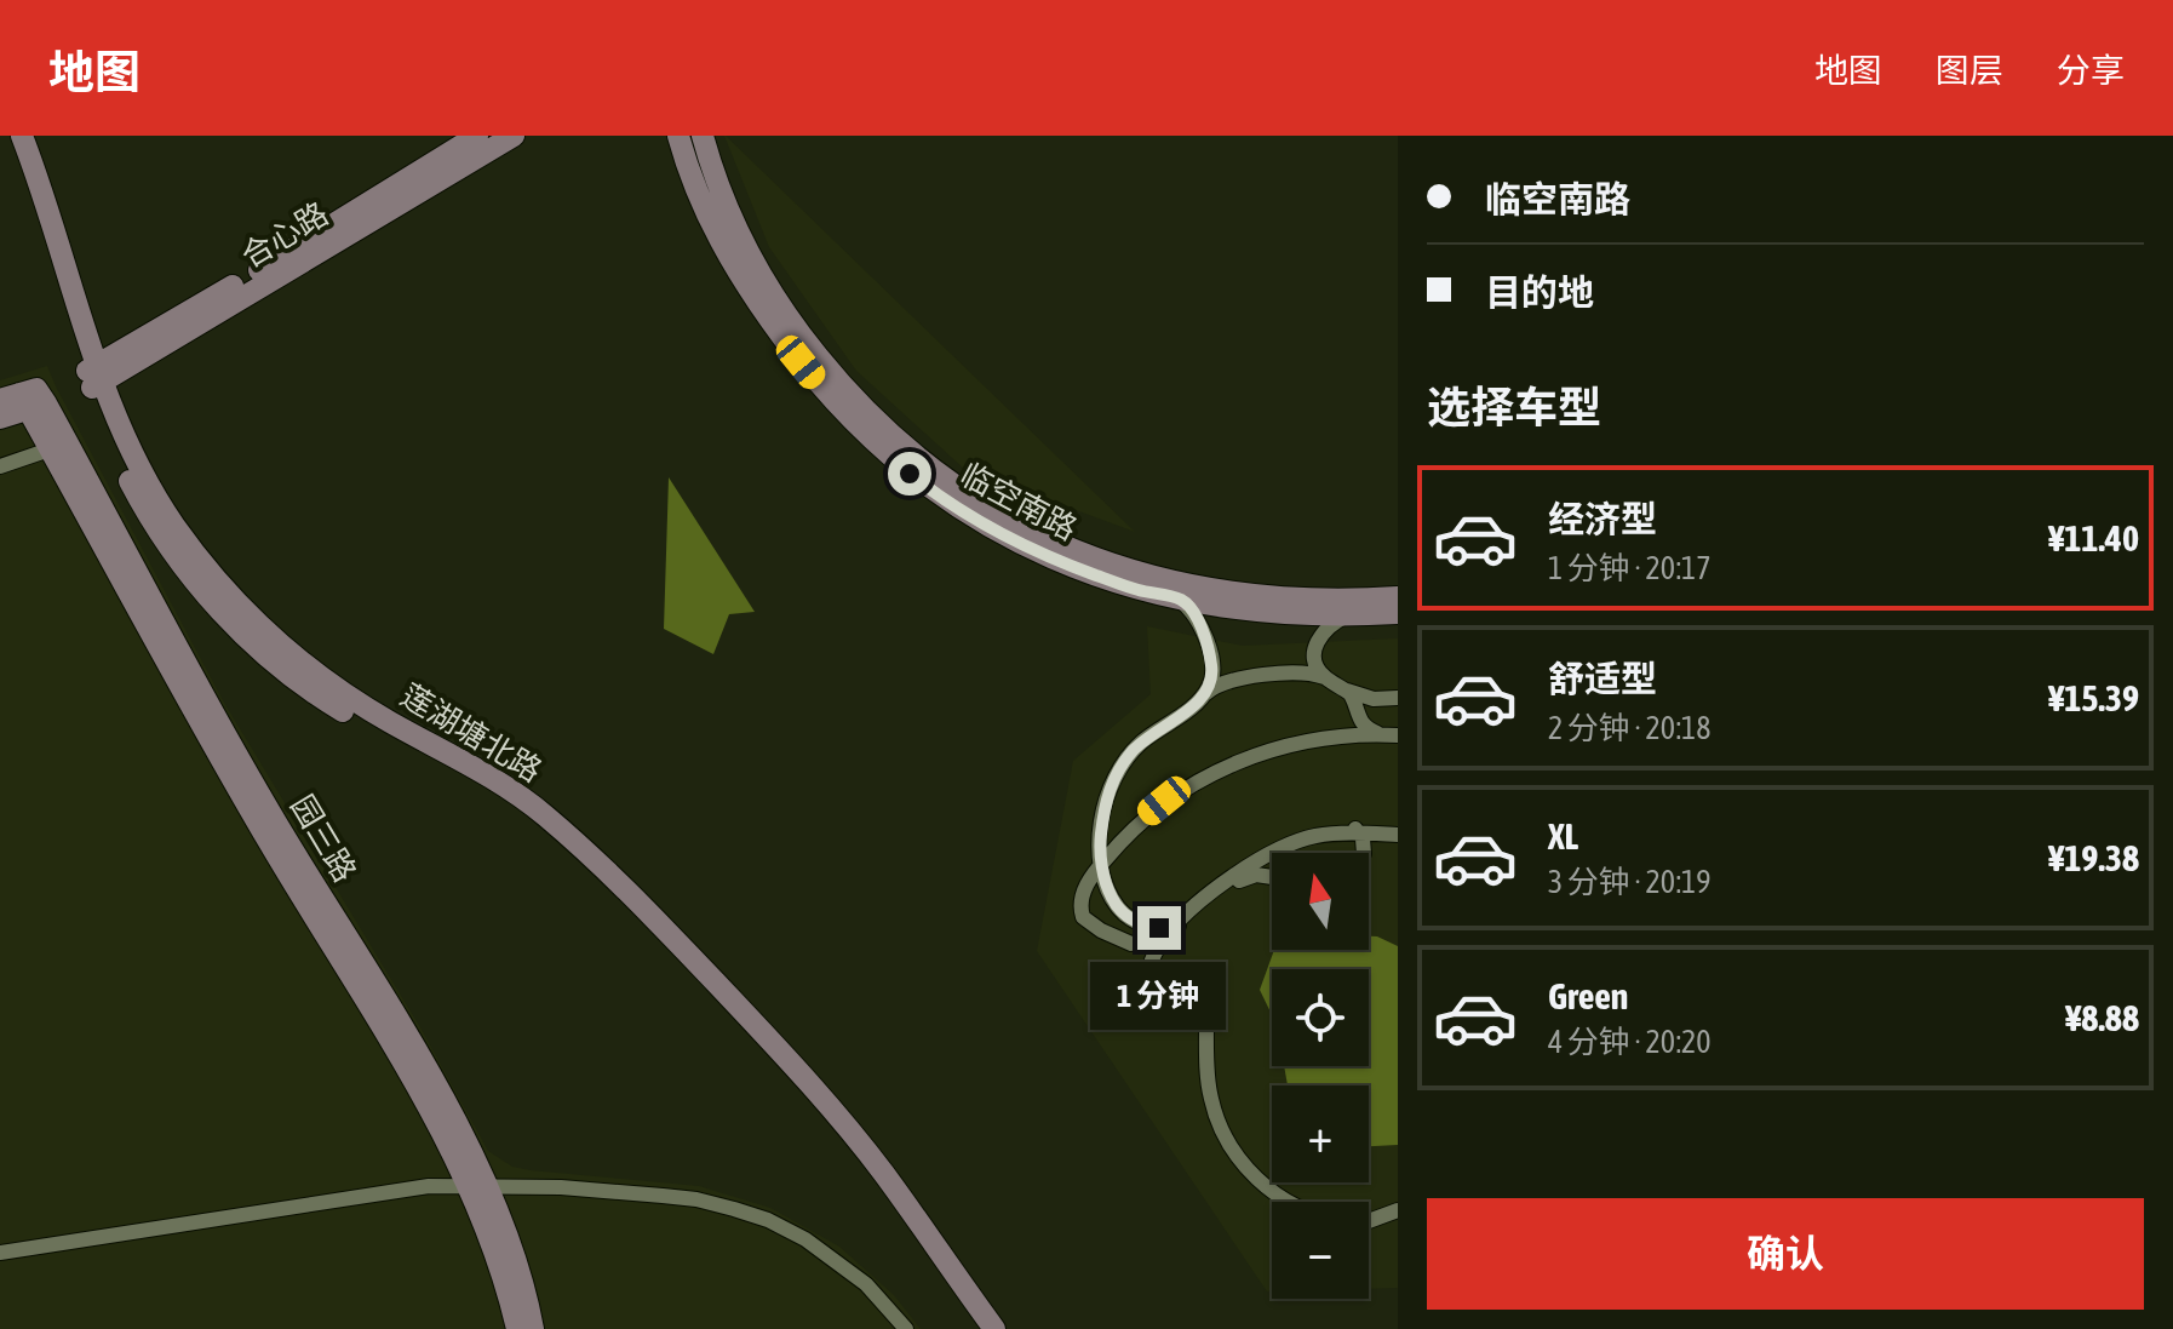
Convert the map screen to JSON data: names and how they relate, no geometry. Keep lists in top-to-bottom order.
{
  "streets": {
    "main road": [
      "合心路",
      "临空南路",
      "莲湖塘北路",
      "园三路"
    ]
  },
  "crossings": [
    ["合心路", "莲湖塘北路"]
  ],
  "north": "top",
  "page": {
    "header": "地图",
    "nav": ["地图", "图层", "分享"],
    "banner": ["临空南路", "目的地"],
    "heading": "选择车型",
    "list": [
      {
        "name": "经济型",
        "note": "1 分钟 · 20:17",
        "value": "¥11.40"
      },
      {
        "name": "舒适型",
        "note": "2 分钟 · 20:18",
        "value": "¥15.39"
      },
      {
        "name": "XL",
        "note": "3 分钟 · 20:19",
        "value": "¥19.38"
      },
      {
        "name": "Green",
        "note": "4 分钟 · 20:20",
        "value": "¥8.88"
      }
    ],
    "map_buttons": ["+", "−"],
    "bubble": "1 分钟",
    "buttons": "确认"
  }
}
